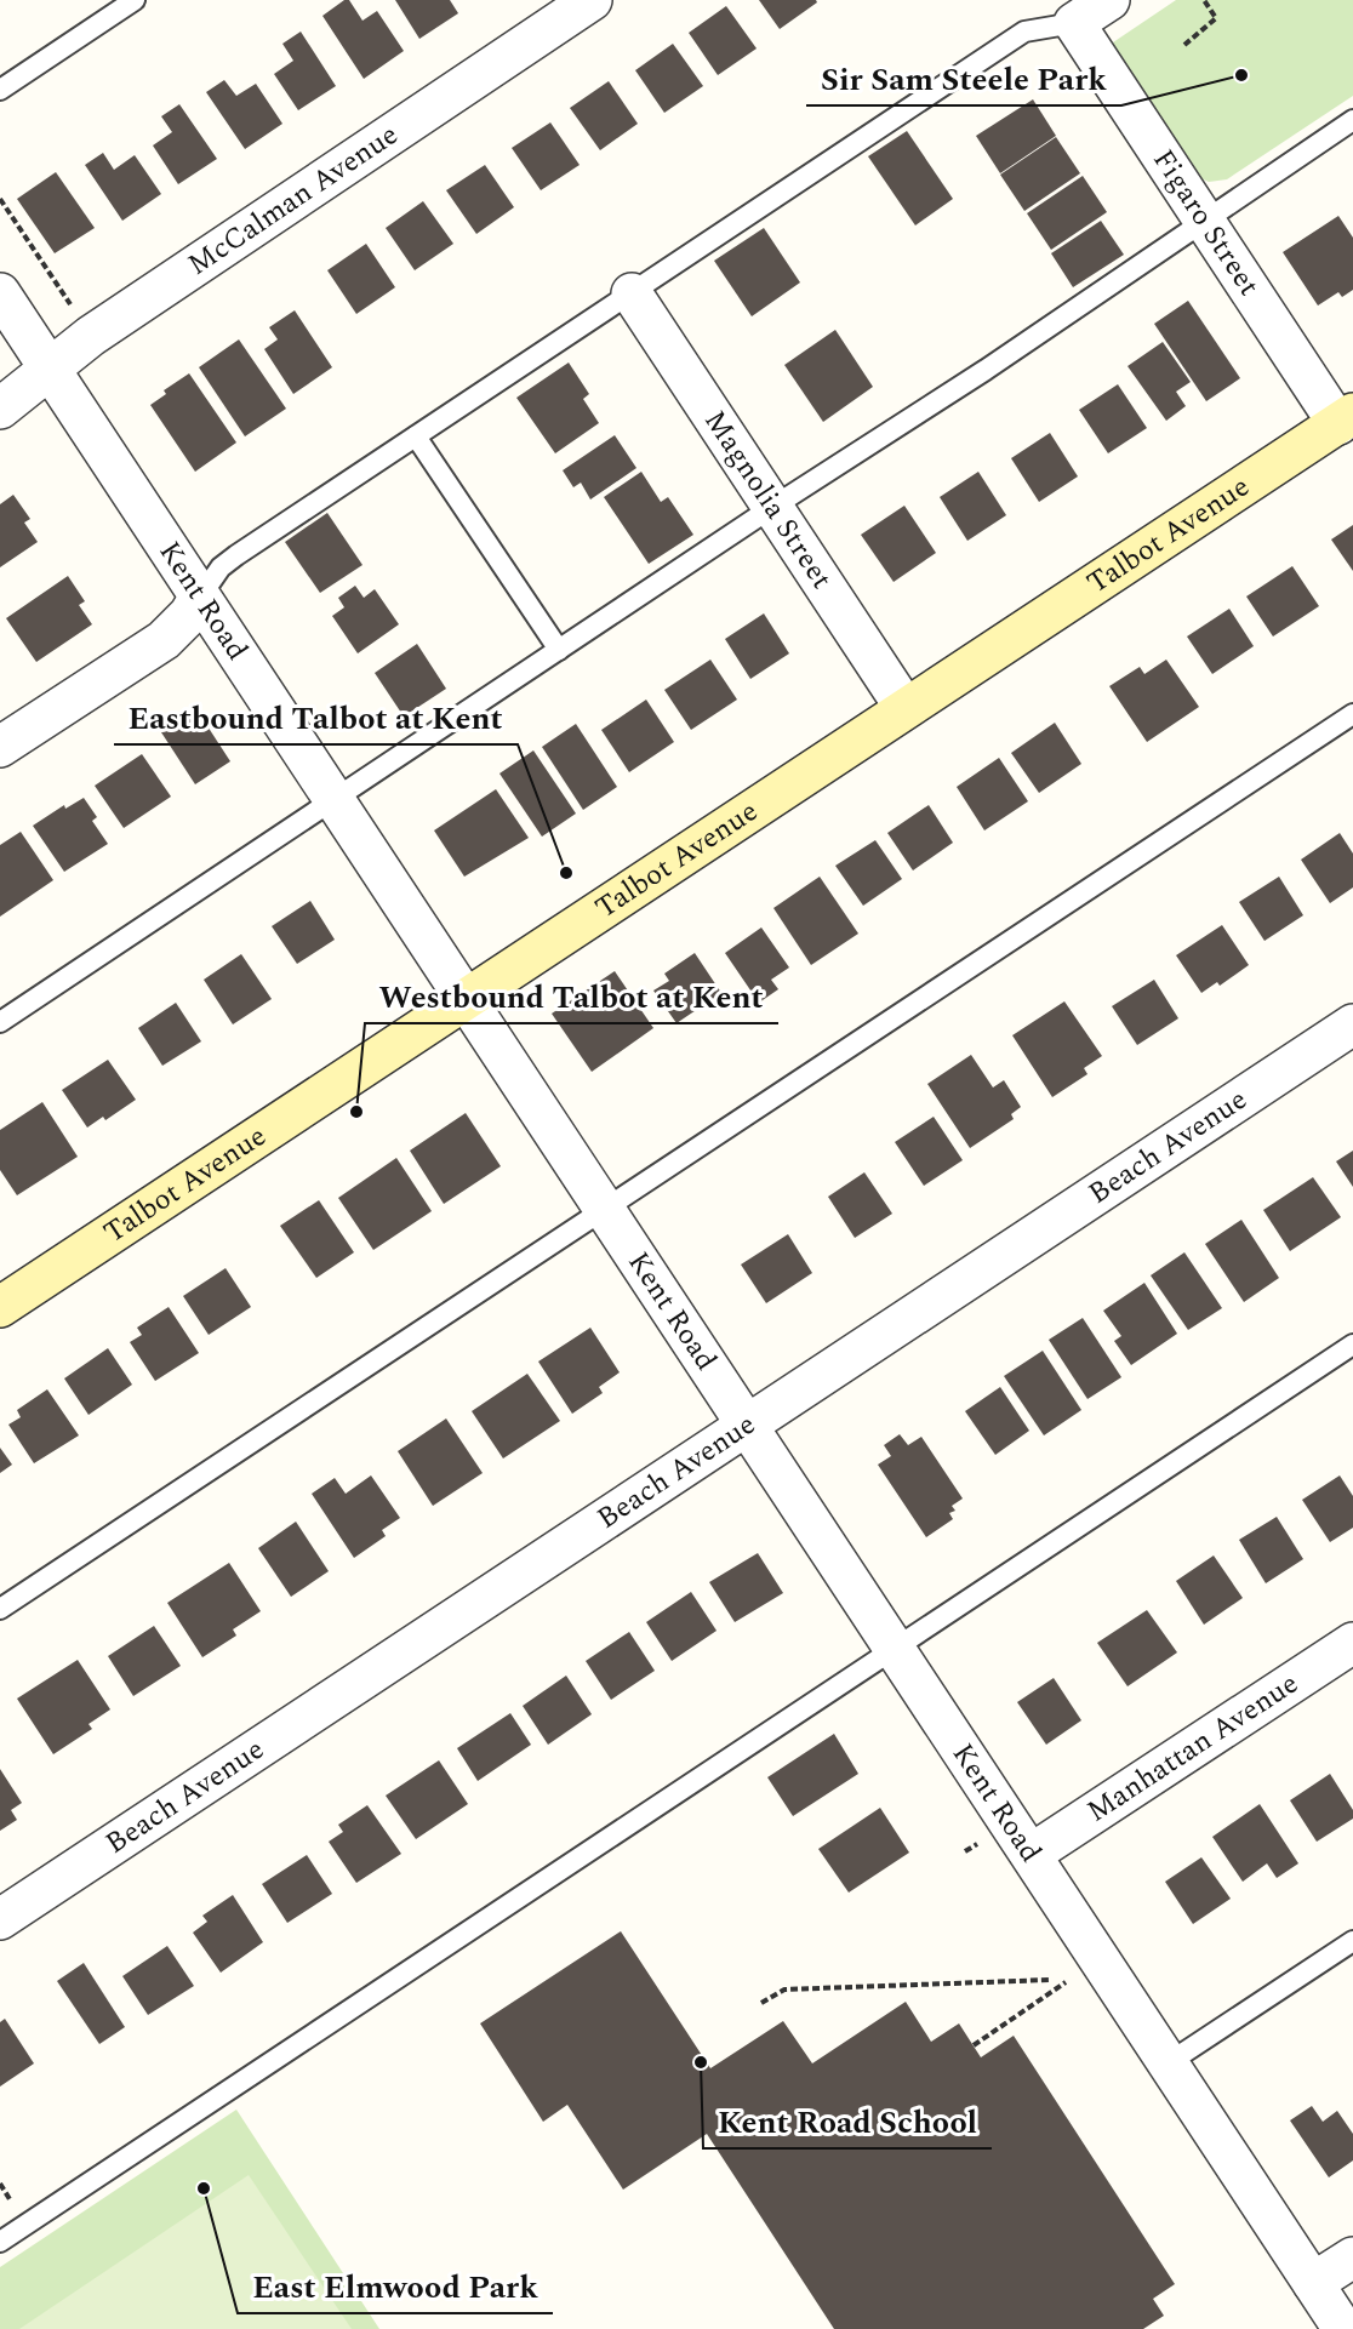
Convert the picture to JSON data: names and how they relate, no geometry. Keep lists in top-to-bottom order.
{
  "streets": {
    "street": [
      "McCalman Avenue",
      "Figaro Street",
      "Magnolia Street",
      "Talbot Avenue",
      "Kent Road",
      "Beach Avenue",
      "Manhattan Avenue"
    ]
  },
  "crossings": [
    ["McCalman Avenue", "Kent Road"],
    ["Figaro Street", "Talbot Avenue"],
    ["Magnolia Street", "Talbot Avenue"],
    ["Talbot Avenue", "Kent Road"],
    ["Kent Road", "Beach Avenue"],
    ["Kent Road", "Manhattan Avenue"]
  ],
  "places": [
    "Sir Sam Steele Park",
    "Eastbound Talbot at Kent",
    "Westbound Talbot at Kent",
    "Kent Road School",
    "East Elmwood Park"
  ]
}
